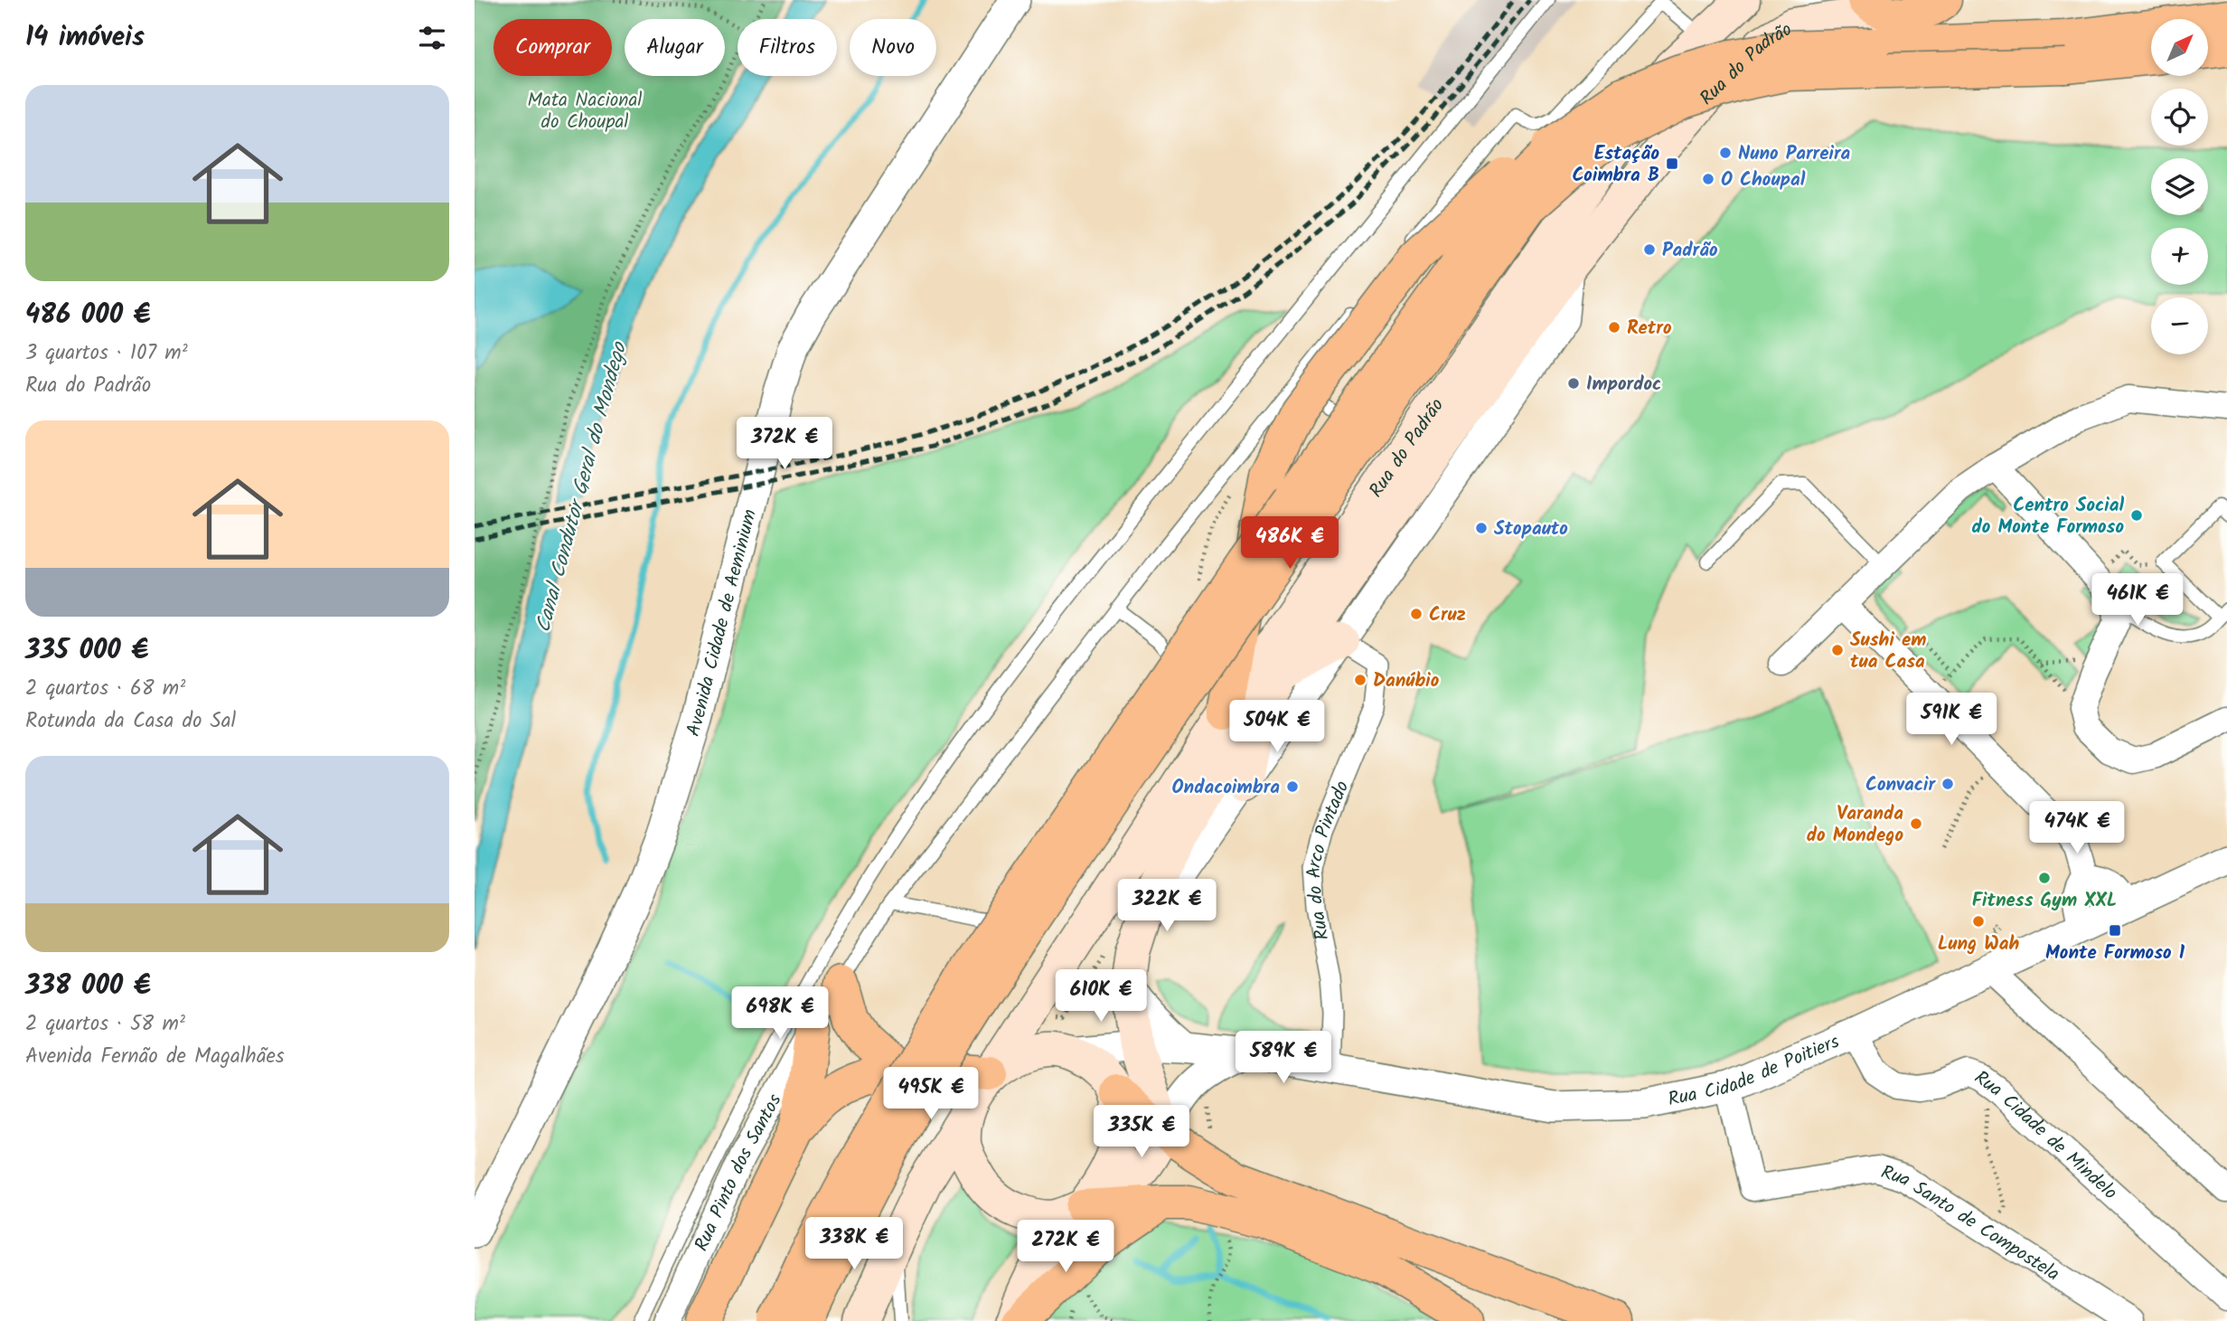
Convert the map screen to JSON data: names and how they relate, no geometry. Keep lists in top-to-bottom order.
{
  "streets": {
    "main road": ["Rua do Padrão"],
    "street": [
      "Avenida Cidade de Aeminium",
      "Rua do Arco Pintado",
      "Rua Cidade de Poitiers",
      "Rua Cidade de Mindelo",
      "Rua Pinto dos Santos",
      "Rua Santo de Compostela"
    ]
  },
  "crossings": [
    ["Rua do Padrão", "Rua Cidade de Poitiers"],
    ["Rua do Arco Pintado", "Rua Cidade de Poitiers"],
    ["Rua Cidade de Poitiers", "Rua Cidade de Mindelo"],
    ["Rua Cidade de Poitiers", "Rua Santo de Compostela"]
  ],
  "water": ["Canal Condutor Geral do Mondego"],
  "parks": ["Mata Nacional do Choupal"],
  "places": {
    "other": [
      "Nuno Parreira",
      "O Choupal",
      "Padrão",
      "Retro",
      "Impordoc",
      "Centro Social do Monte Formoso",
      "Stopauto",
      "Cruz",
      "Sushi em tua Casa",
      "Danúbio",
      "Convacir",
      "Ondacoimbra",
      "Varanda do Mondego",
      "Fitness Gym XXL",
      "Lung Wah"
    ],
    "transit": ["Estação Coimbra B", "Monte Formoso 1"]
  },
  "north": "top right",
  "page": {
    "heading": "14 imóveis",
    "map_buttons": ["+", "−"],
    "chip": [
      "Comprar",
      "Alugar",
      "Filtros",
      "Novo"
    ],
    "list": [
      {
        "name": "486 000 €",
        "note": "3 quartos · 107 m² · Rua do Padrão"
      },
      {
        "name": "335 000 €",
        "note": "2 quartos · 68 m² · Rotunda da Casa do Sal"
      },
      {
        "name": "338 000 €",
        "note": "2 quartos · 58 m² · Avenida Fernão de Magalhães"
      }
    ],
    "price": [
      "372K €",
      "486K €",
      "461K €",
      "591K €",
      "504K €",
      "474K €",
      "322K €",
      "610K €",
      "698K €",
      "589K €",
      "495K €",
      "335K €",
      "338K €",
      "272K €"
    ]
  }
}
